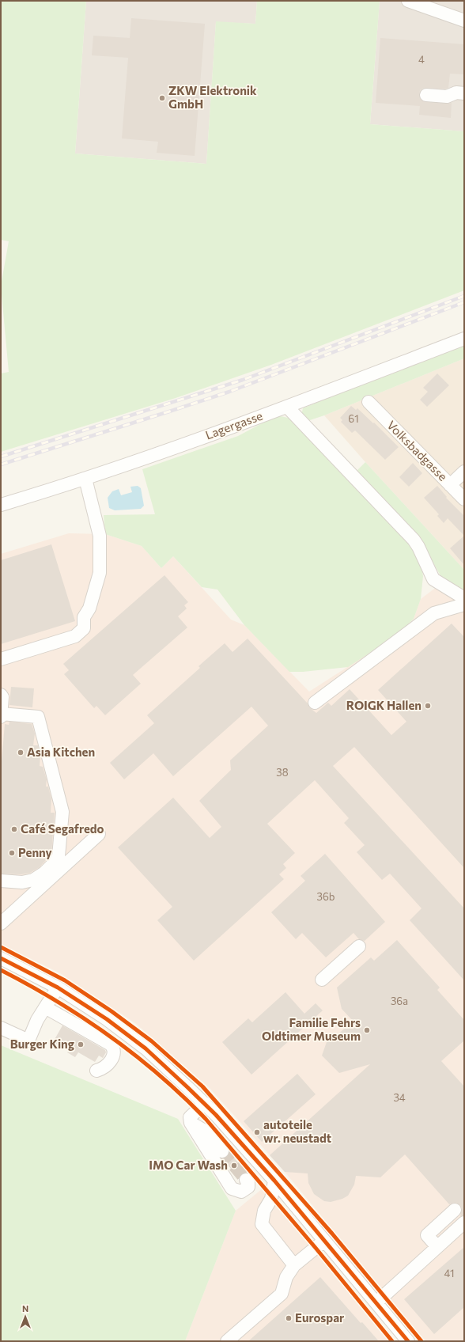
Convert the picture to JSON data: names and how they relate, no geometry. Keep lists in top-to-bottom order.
{
  "streets": {
    "street": ["Lagergasse", "Volksbadgasse"]
  },
  "places": [
    "ZKW Elektronik GmbH",
    "ROIGK Hallen",
    "Asia Kitchen",
    "Café Segafredo",
    "Penny",
    "Familie Fehrs Oldtimer Museum",
    "Burger King",
    "autoteile wr. neustadt",
    "IMO Car Wash",
    "Eurospar"
  ],
  "house_numbers": [
    "4",
    "61",
    "38",
    "36b",
    "36a",
    "34",
    "41"
  ],
  "north": "top"
}
